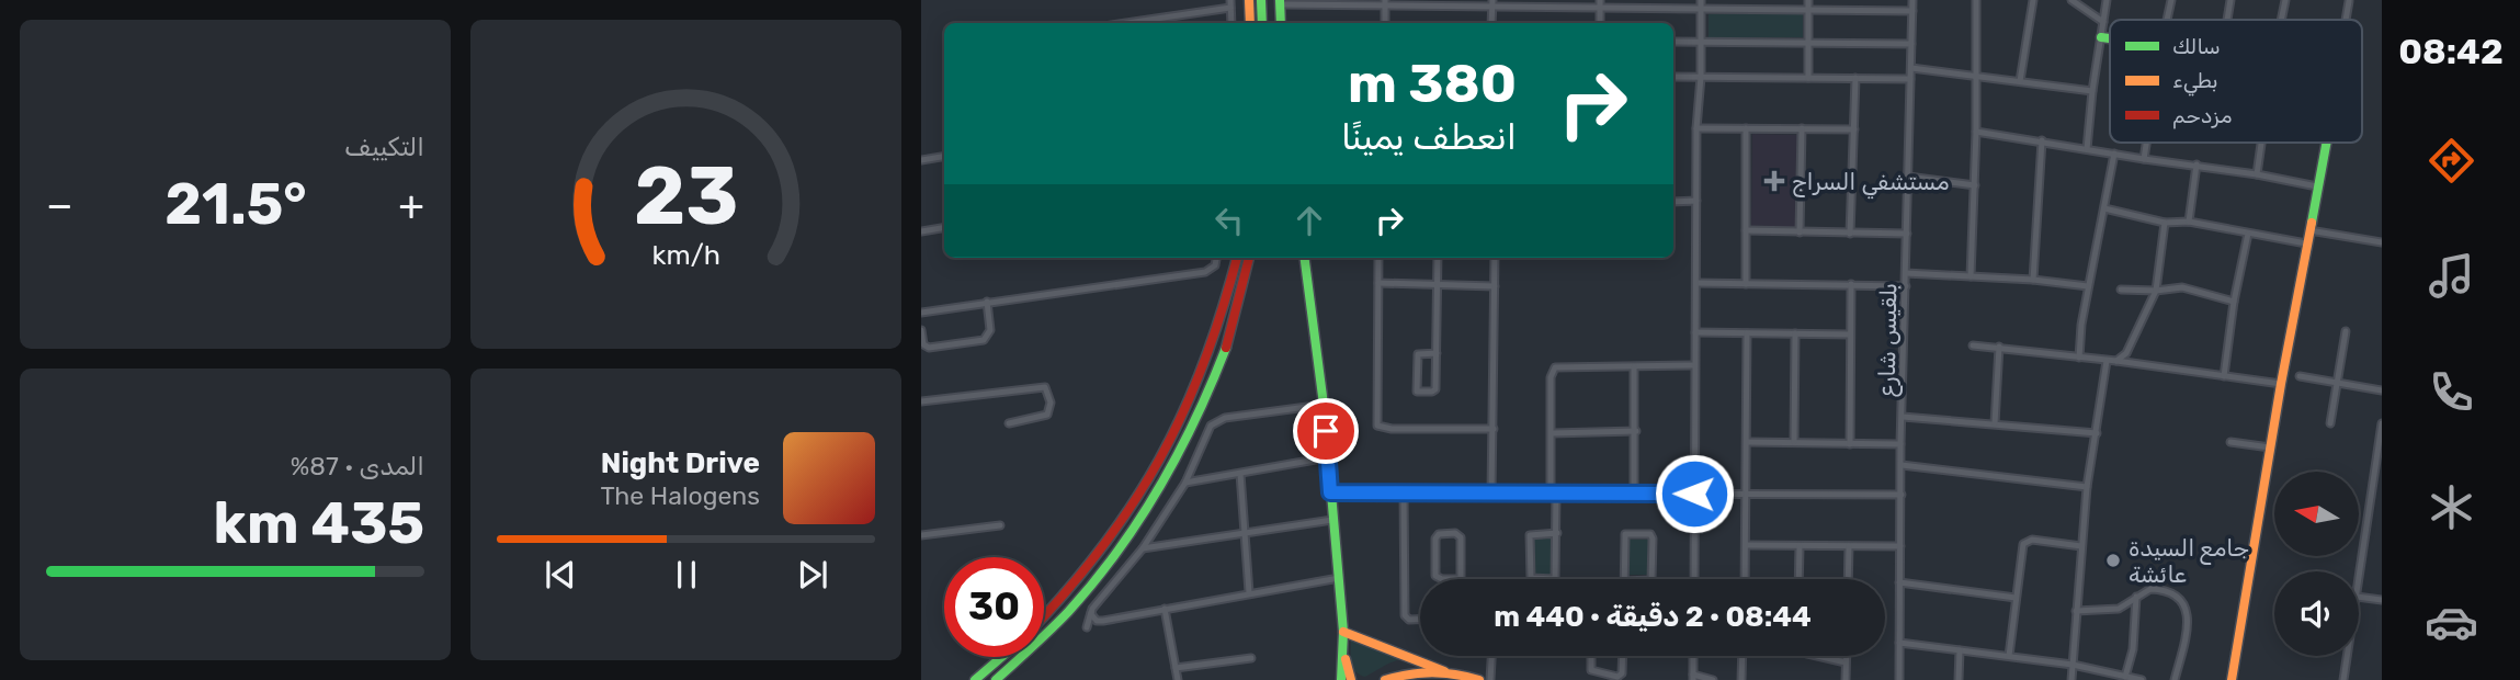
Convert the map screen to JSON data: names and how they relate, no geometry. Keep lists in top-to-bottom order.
{
  "streets": {
    "street": ["بلقيس شارع"]
  },
  "places": {
    "health": ["مستشفي السراج"],
    "other": ["جامع السيدة عائشة"]
  },
  "legend": ["سالك", "بطيء", "مزدحم"],
  "north": "left",
  "page": {
    "tabs": "08:42",
    "tile": [
      "التكييف",
      ["المدى · 87%", "435 km"]
    ],
    "turn": ["380 m", "انعطف يمينًا"],
    "heat": ["−", "21.5°", "+"],
    "song": ["Night Drive", "The Halogens"],
    "limit": "30",
    "trip": "08:44 · 2 دقيقة · 440 m",
    "gauge": ["23", "km/h"]
  }
}
